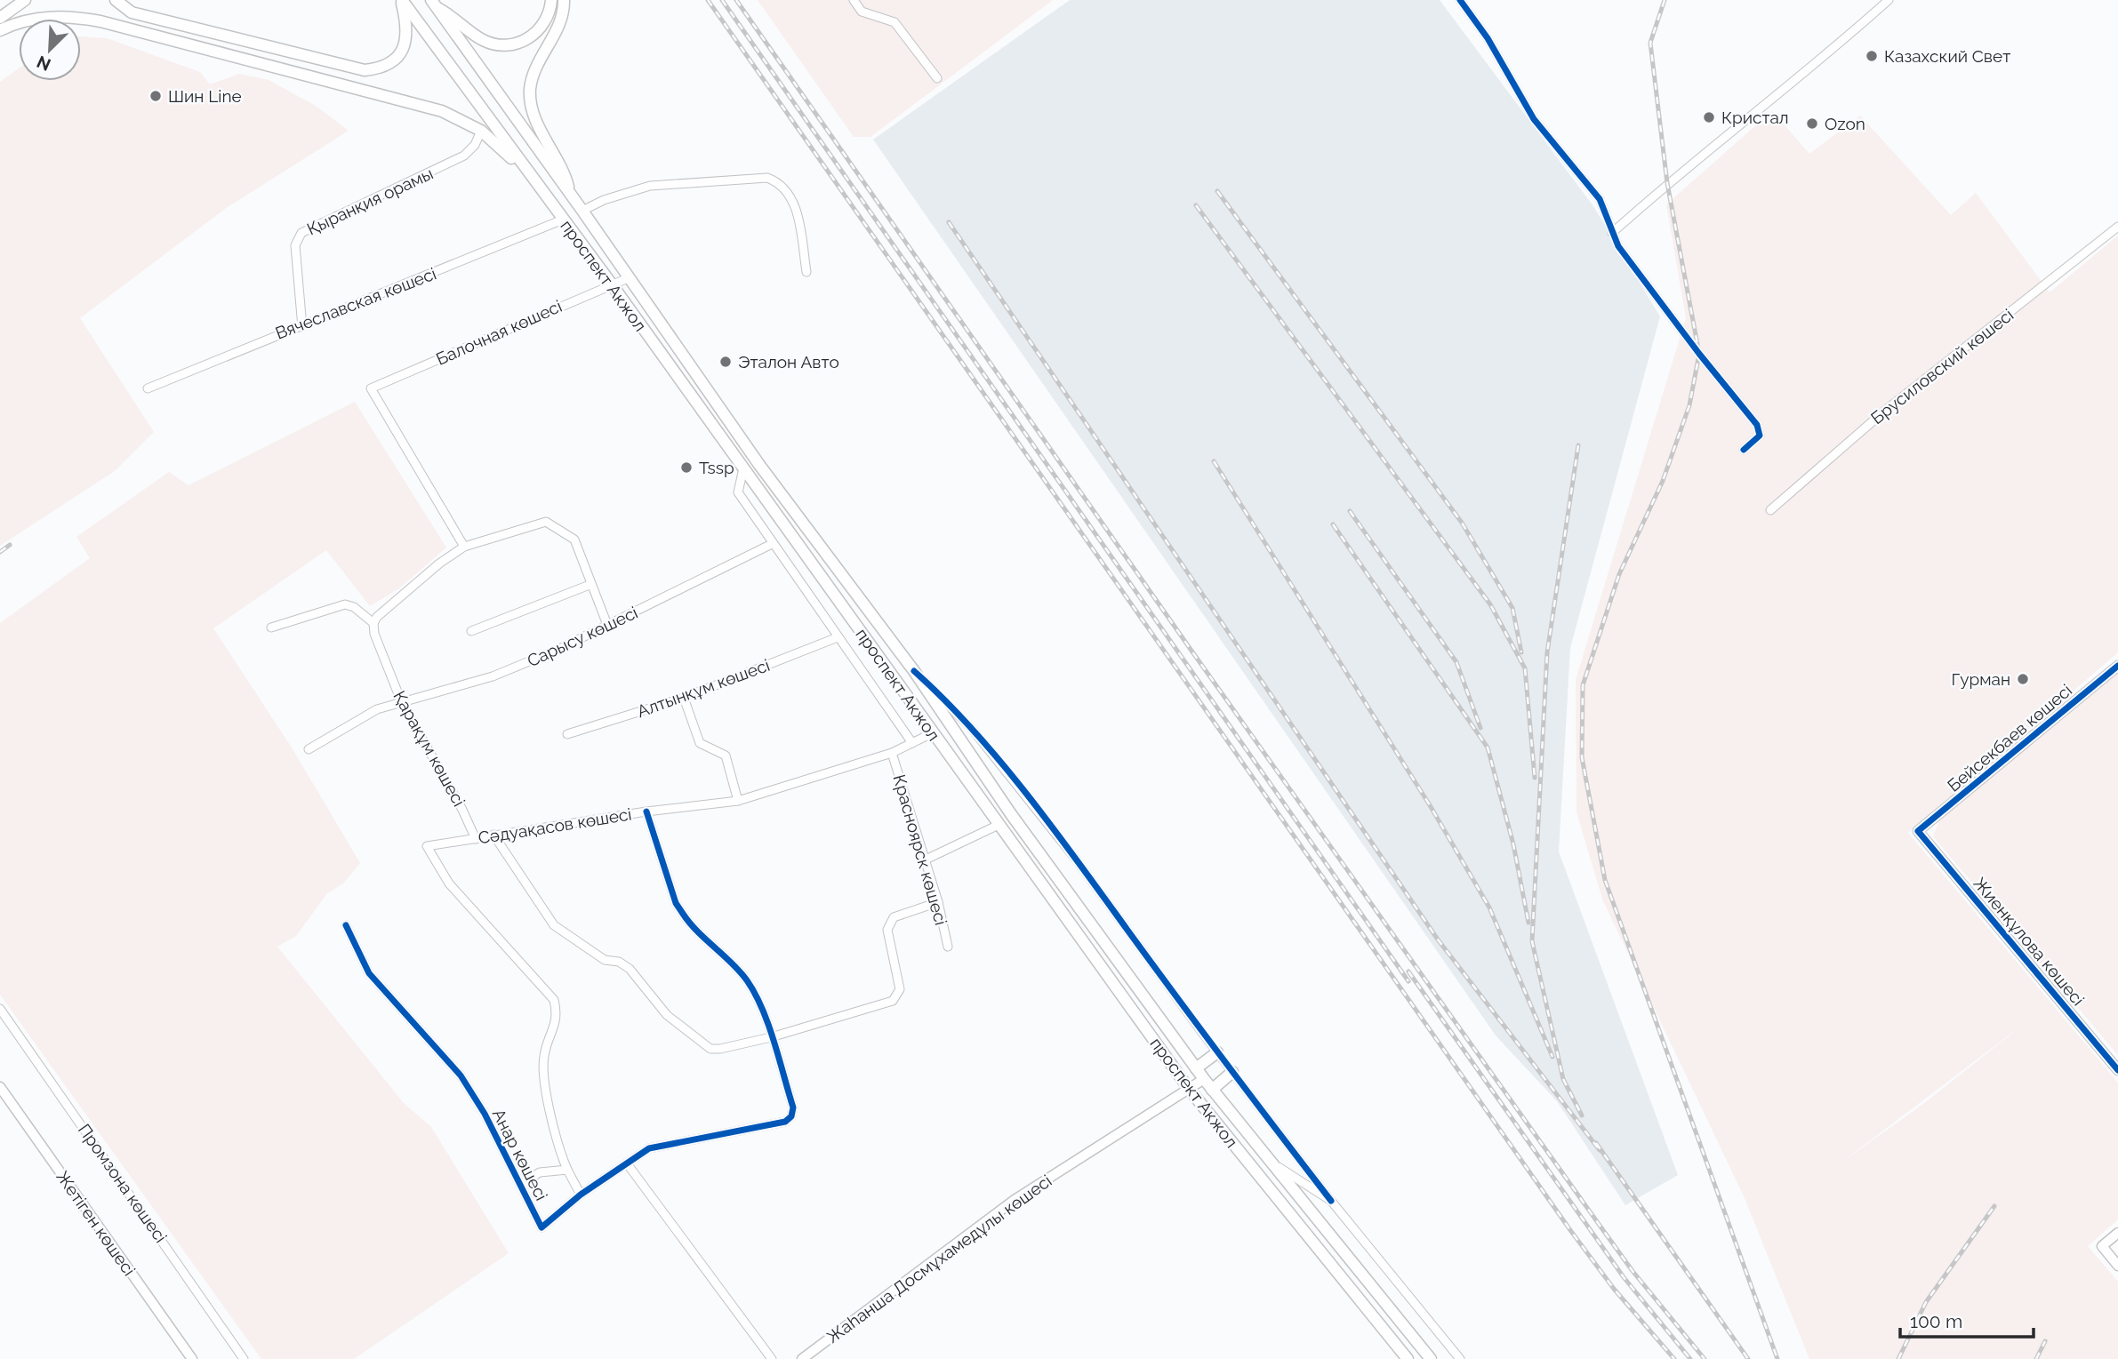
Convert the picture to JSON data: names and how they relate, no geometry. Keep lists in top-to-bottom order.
{
  "streets": {
    "main road": ["проспект Акжол"],
    "street": [
      "Қыранқия орамы",
      "Вячеславская көшесі",
      "Балочная көшесі",
      "Брусиловский көшесі",
      "Сарысу көшесі",
      "Алтынқұм көшесі",
      "Бейсекбаев көшесі",
      "Қарақұм көшесі",
      "Сәдуақасов көшесі",
      "Красноярск көшесі",
      "Жиенқұлова көшесі",
      "Анар көшесі",
      "Промзона көшесі",
      "Жетіген көшесі",
      "Жаһанша Досмұхамедұлы көшесі"
    ]
  },
  "crossings": [
    ["Қыранқия орамы", "Вячеславская көшесі"],
    ["проспект Акжол", "Вячеславская көшесі"],
    ["проспект Акжол", "Балочная көшесі"],
    ["проспект Акжол", "Сәдуақасов көшесі"],
    ["проспект Акжол", "Жаһанша Досмұхамедұлы көшесі"],
    ["Сарысу көшесі", "Қарақұм көшесі"],
    ["Бейсекбаев көшесі", "Жиенқұлова көшесі"],
    ["Қарақұм көшесі", "Сәдуақасов көшесі"],
    ["Сәдуақасов көшесі", "Красноярск көшесі"],
    ["Сәдуақасов көшесі", "Анар көшесі"]
  ],
  "places": [
    "Казахский Свет",
    "Шин Line",
    "Кристал",
    "Ozon",
    "Эталон Авто",
    "Tssp",
    "Гурман"
  ],
  "scale_bar": "100 m",
  "north": "bottom left"
}
